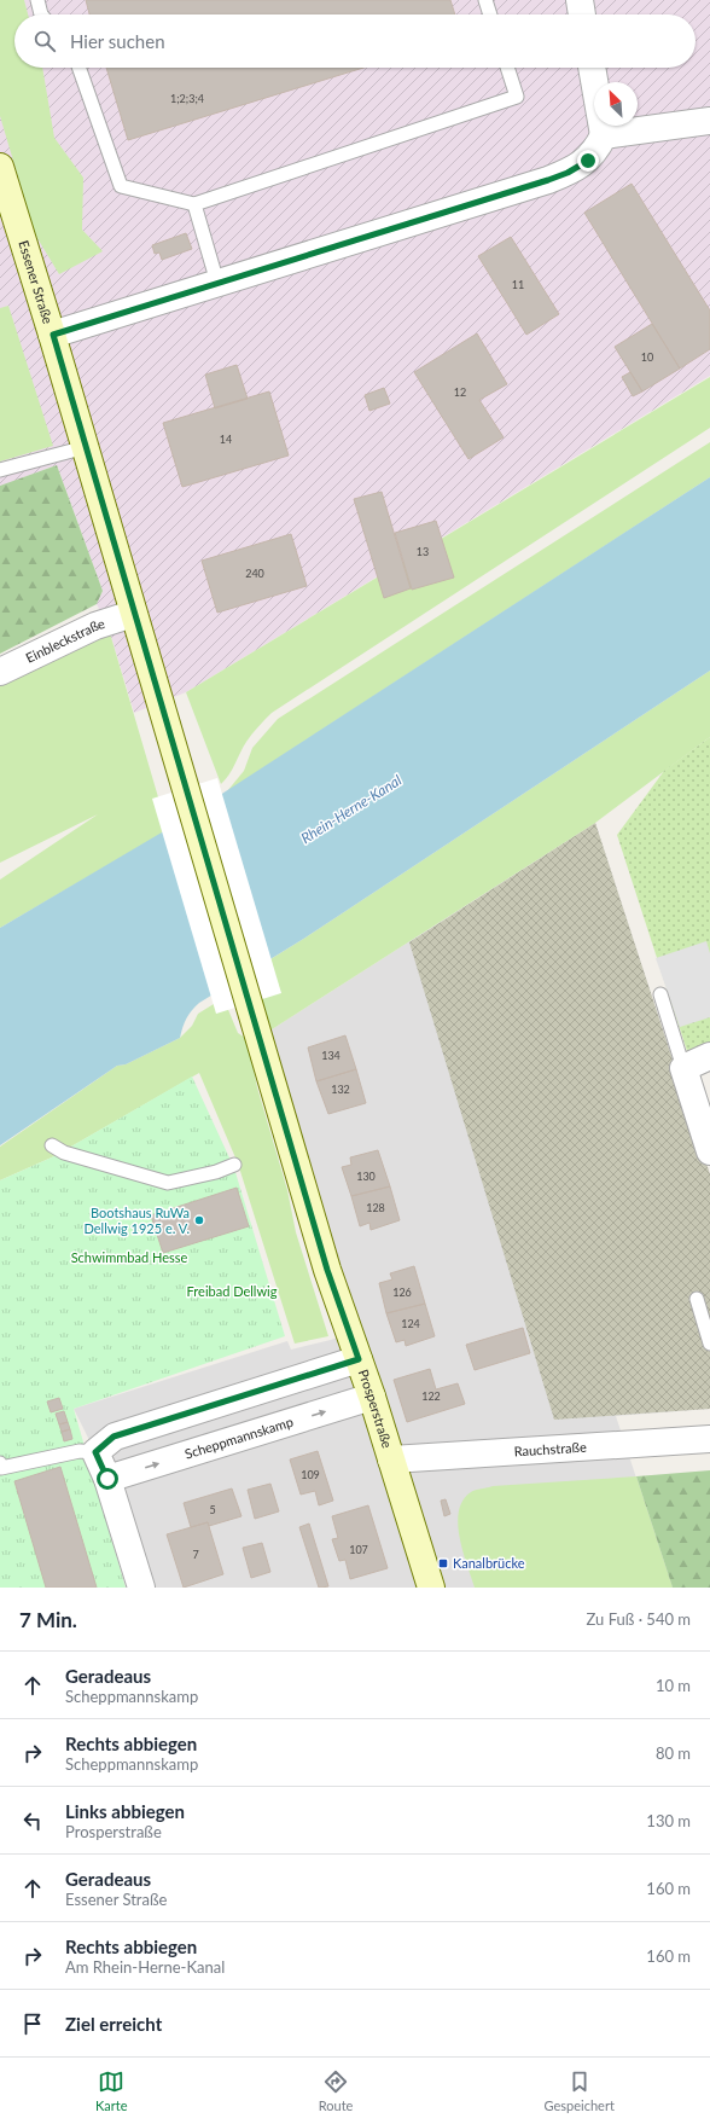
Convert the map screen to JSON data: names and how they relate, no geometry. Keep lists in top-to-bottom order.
{
  "streets": {
    "main road": ["Essener Straße", "Prosperstraße"],
    "street": ["Einbleckstraße", "Scheppmannskamp", "Rauchstraße"]
  },
  "crossings": [
    ["Essener Straße", "Einbleckstraße"],
    ["Essener Straße", "Prosperstraße"],
    ["Prosperstraße", "Scheppmannskamp"],
    ["Prosperstraße", "Rauchstraße"]
  ],
  "water": ["Rhein-Herne-Kanal"],
  "parks": ["Schwimmbad Hesse", "Freibad Dellwig"],
  "places": {
    "other": ["Bootshaus RuWa Dellwig 1925 e. V."],
    "transit": ["Kanalbrücke"]
  },
  "house_numbers": [
    "1;2;3;4",
    "11",
    "10",
    "12",
    "14",
    "13",
    "240",
    "134",
    "132",
    "130",
    "128",
    "126",
    "124",
    "122",
    "109",
    "5",
    "107",
    "7"
  ],
  "north": "top left",
  "page": {
    "search": "Hier suchen",
    "heading": ["7 Min.", "Zu Fuß · 540 m"],
    "list": [
      ["Geradeaus", "Scheppmannskamp", "10 m"],
      ["Rechts abbiegen", "Scheppmannskamp", "80 m"],
      ["Links abbiegen", "Prosperstraße", "130 m"],
      ["Geradeaus", "Essener Straße", "160 m"],
      ["Rechts abbiegen", "Am Rhein-Herne-Kanal", "160 m"],
      "Ziel erreicht"
    ],
    "nav": ["Karte", "Route", "Gespeichert"]
  }
}
